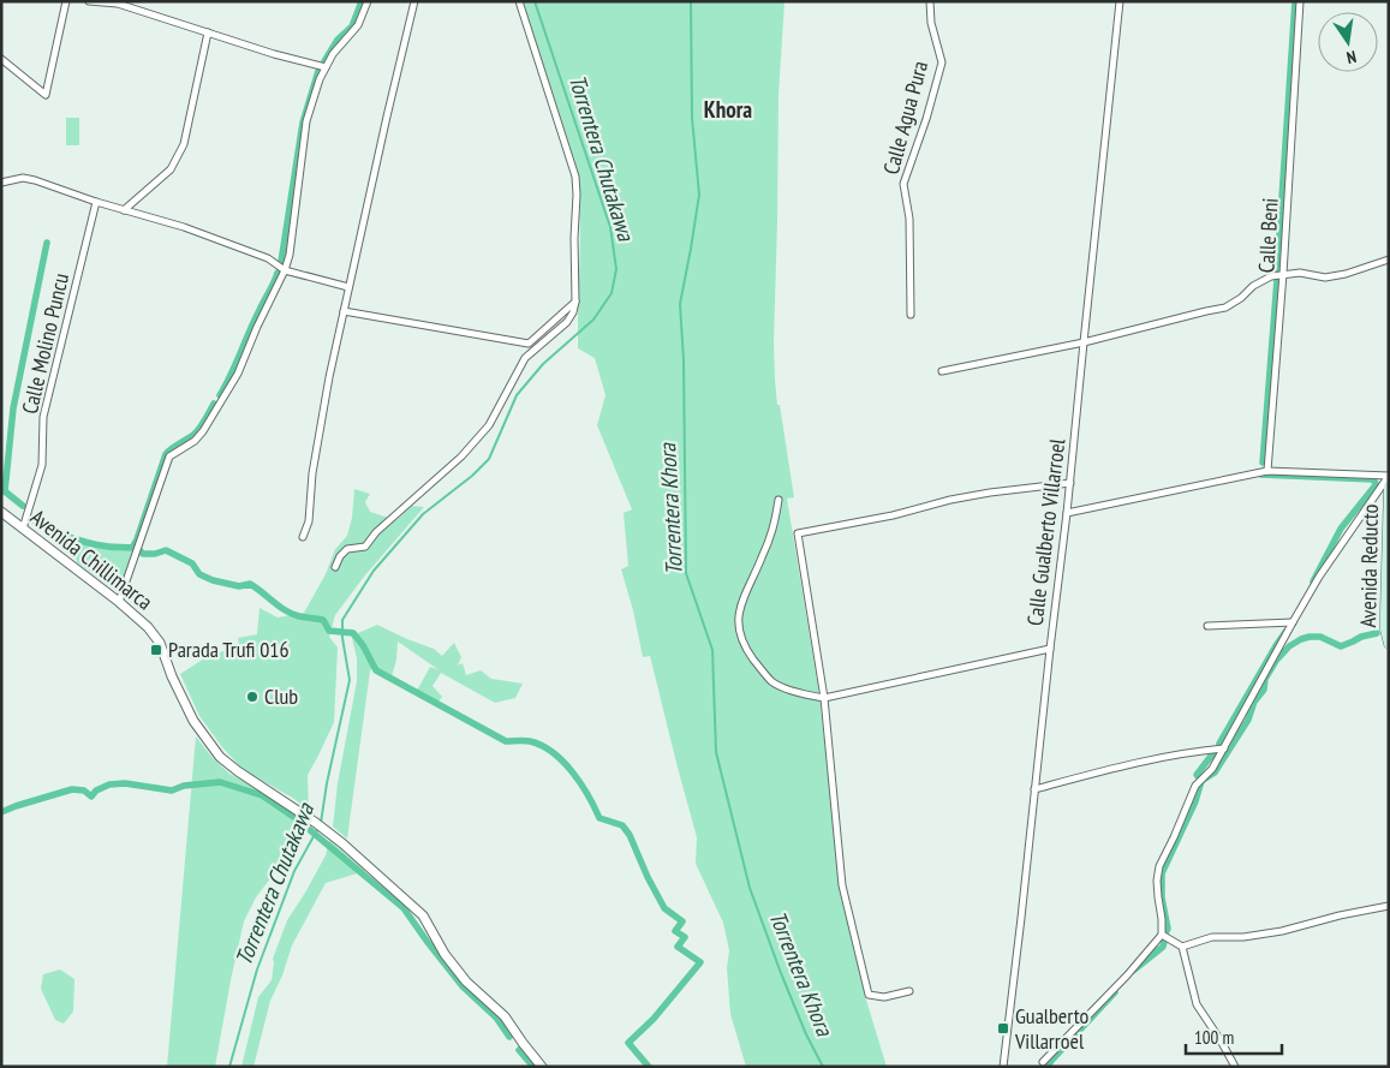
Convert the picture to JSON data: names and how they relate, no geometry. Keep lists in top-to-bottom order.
{
  "streets": {
    "main road": ["Avenida Reducto"],
    "street": [
      "Calle Agua Pura",
      "Calle Beni",
      "Calle Molino Puncu",
      "Calle Gualberto Villarroel",
      "Avenida Chillimarca"
    ]
  },
  "crossings": [
    ["Calle Molino Puncu", "Avenida Chillimarca"]
  ],
  "districts": ["Khora"],
  "water": ["Torrentera Chutakawa", "Torrentera Khora"],
  "places": {
    "transit": ["Parada Trufi 016", "Gualberto Villarroel"],
    "other": ["Club"]
  },
  "scale_bar": "100 m",
  "north": "bottom"
}
